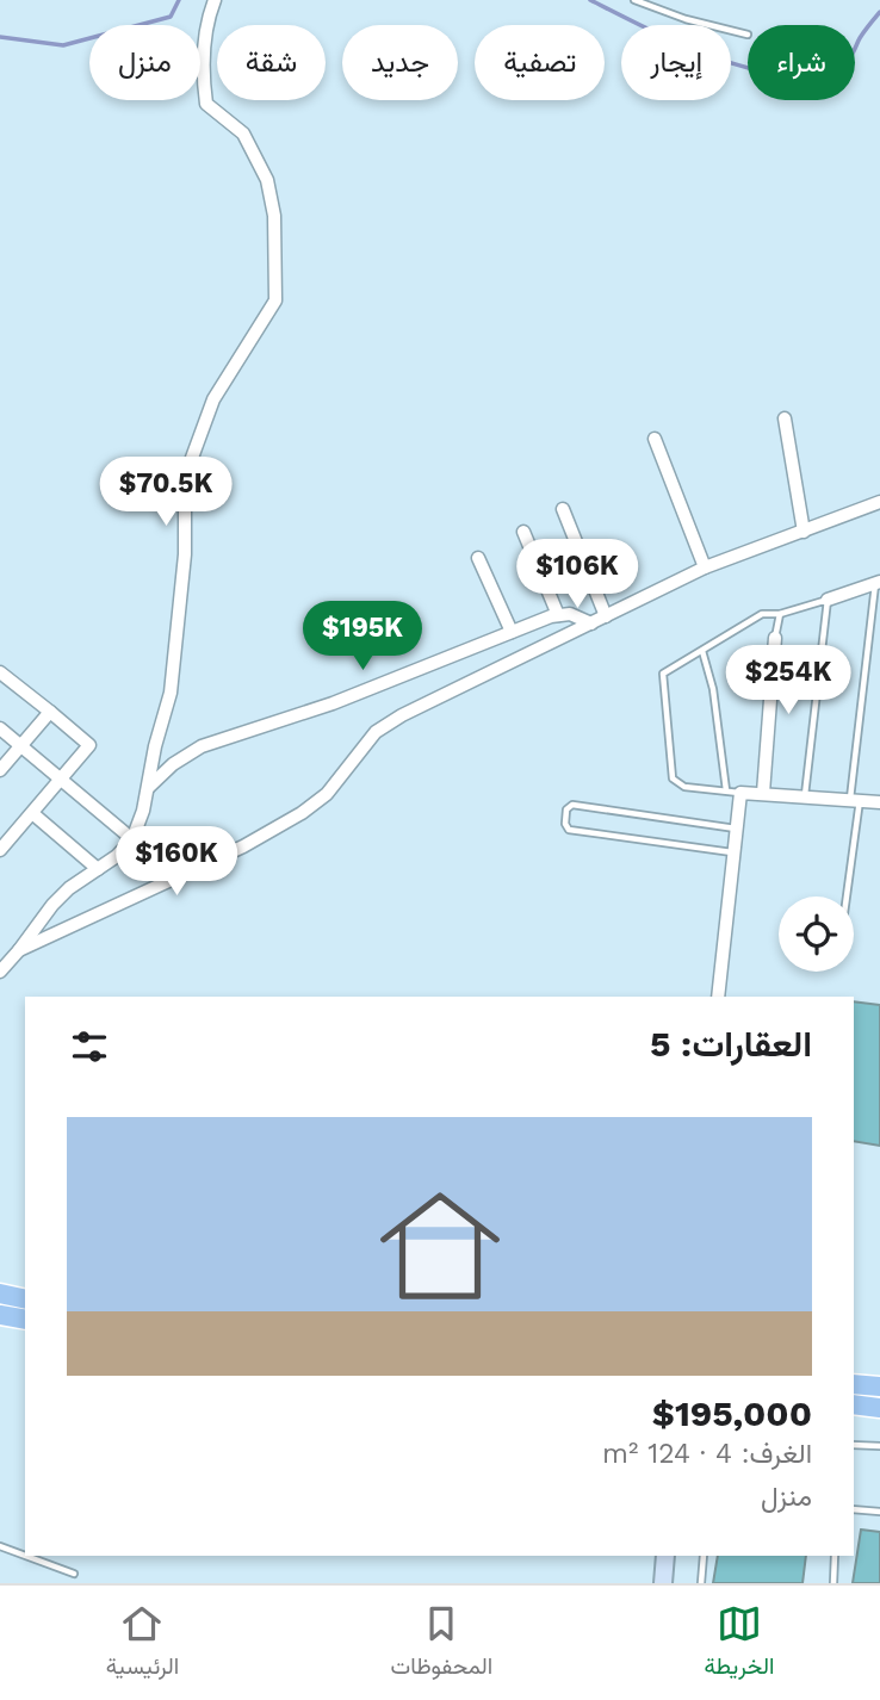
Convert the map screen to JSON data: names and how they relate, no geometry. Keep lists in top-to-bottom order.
{
  "page": {
    "chip": [
      "شراء",
      "إيجار",
      "تصفية",
      "جديد",
      "شقة",
      "منزل"
    ],
    "price": [
      "$70.5K",
      "$106K",
      "$195K",
      "$254K",
      "$160K"
    ],
    "heading": "العقارات: 5",
    "list": [
      {
        "name": "$195,000",
        "note": "الغرف: 4 · 124 m² · منزل"
      }
    ],
    "tabs": ["الخريطة", "المحفوظات", "الرئيسية"]
  }
}
